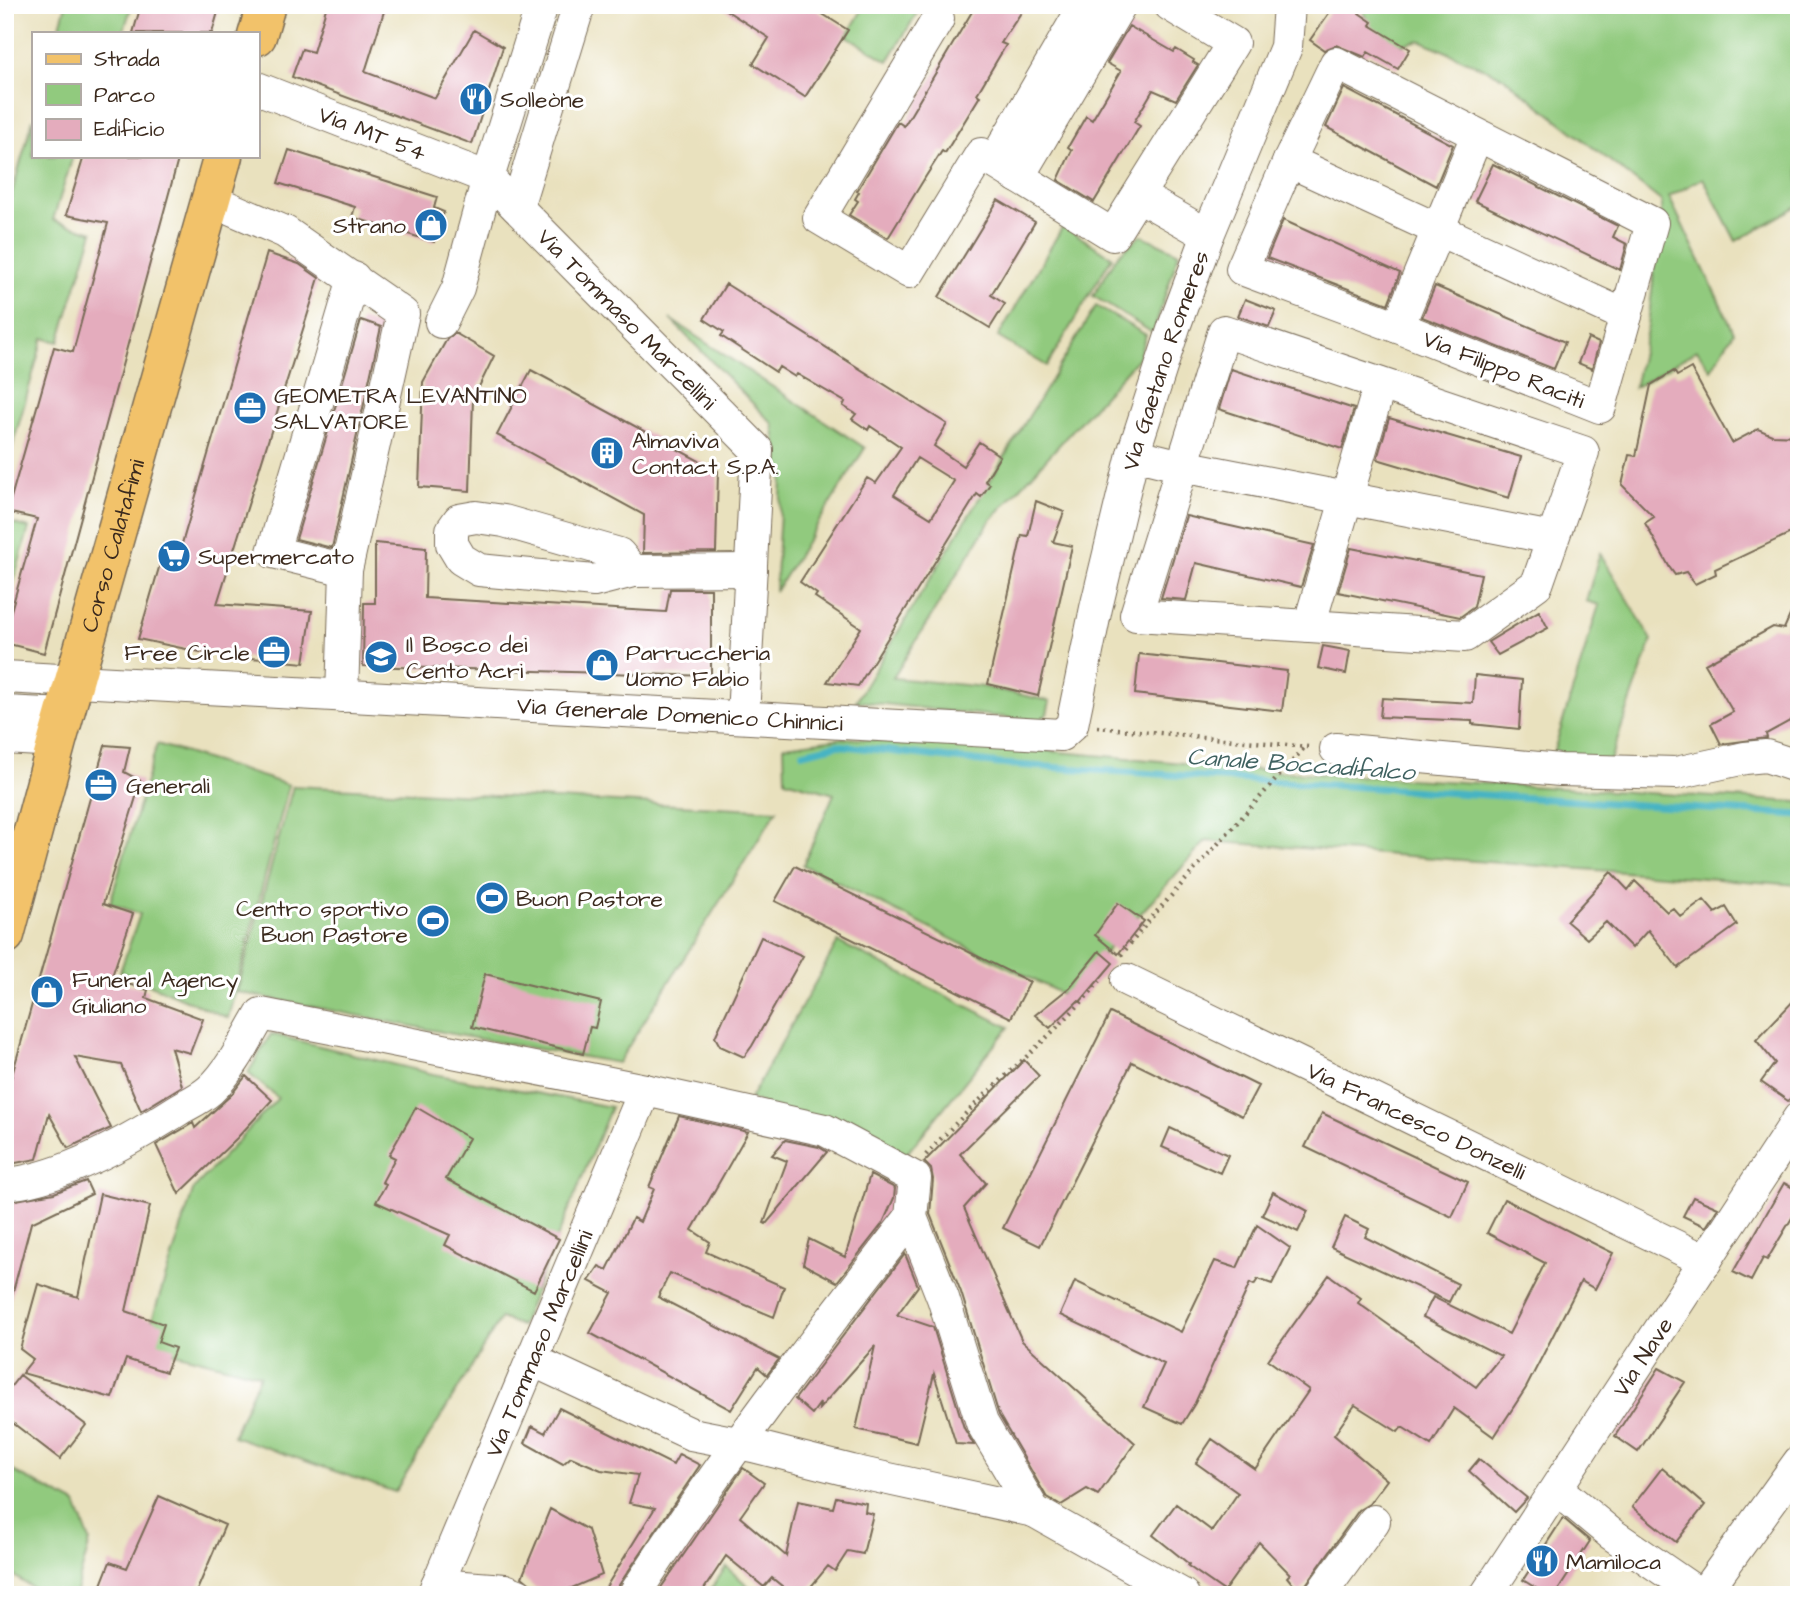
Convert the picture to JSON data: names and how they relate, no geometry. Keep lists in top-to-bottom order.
{
  "streets": {
    "main road": ["Corso Calatafimi"],
    "street": [
      "Via MT 54",
      "Via Tommaso Marcellini",
      "Via Gaetano Romeres",
      "Via Filippo Raciti",
      "Via Generale Domenico Chinnici",
      "Via Francesco Donzelli",
      "Via Nave"
    ]
  },
  "crossings": [
    ["Via MT 54", "Via Tommaso Marcellini"],
    ["Via Tommaso Marcellini", "Via Generale Domenico Chinnici"],
    ["Via Gaetano Romeres", "Via Generale Domenico Chinnici"],
    ["Corso Calatafimi", "Via Generale Domenico Chinnici"],
    ["Via Francesco Donzelli", "Via Nave"]
  ],
  "water": ["Canale Boccadifalco"],
  "places": {
    "restaurant": ["Solleòne", "Mamiloca"],
    "shop": ["Strano", "Parruccheria Uomo Fabio", "Funeral Agency Giuliano"],
    "office": ["GEOMETRA LEVANTINO SALVATORE", "Free Circle", "Generali"],
    "building": ["Almaviva Contact S.p.A."],
    "supermarket": ["Supermercato"],
    "school or university": ["Il Bosco dei Cento Acri"],
    "sports": ["Buon Pastore", "Centro sportivo Buon Pastore"]
  },
  "legend": ["Strada", "Parco", "Edificio"]
}
